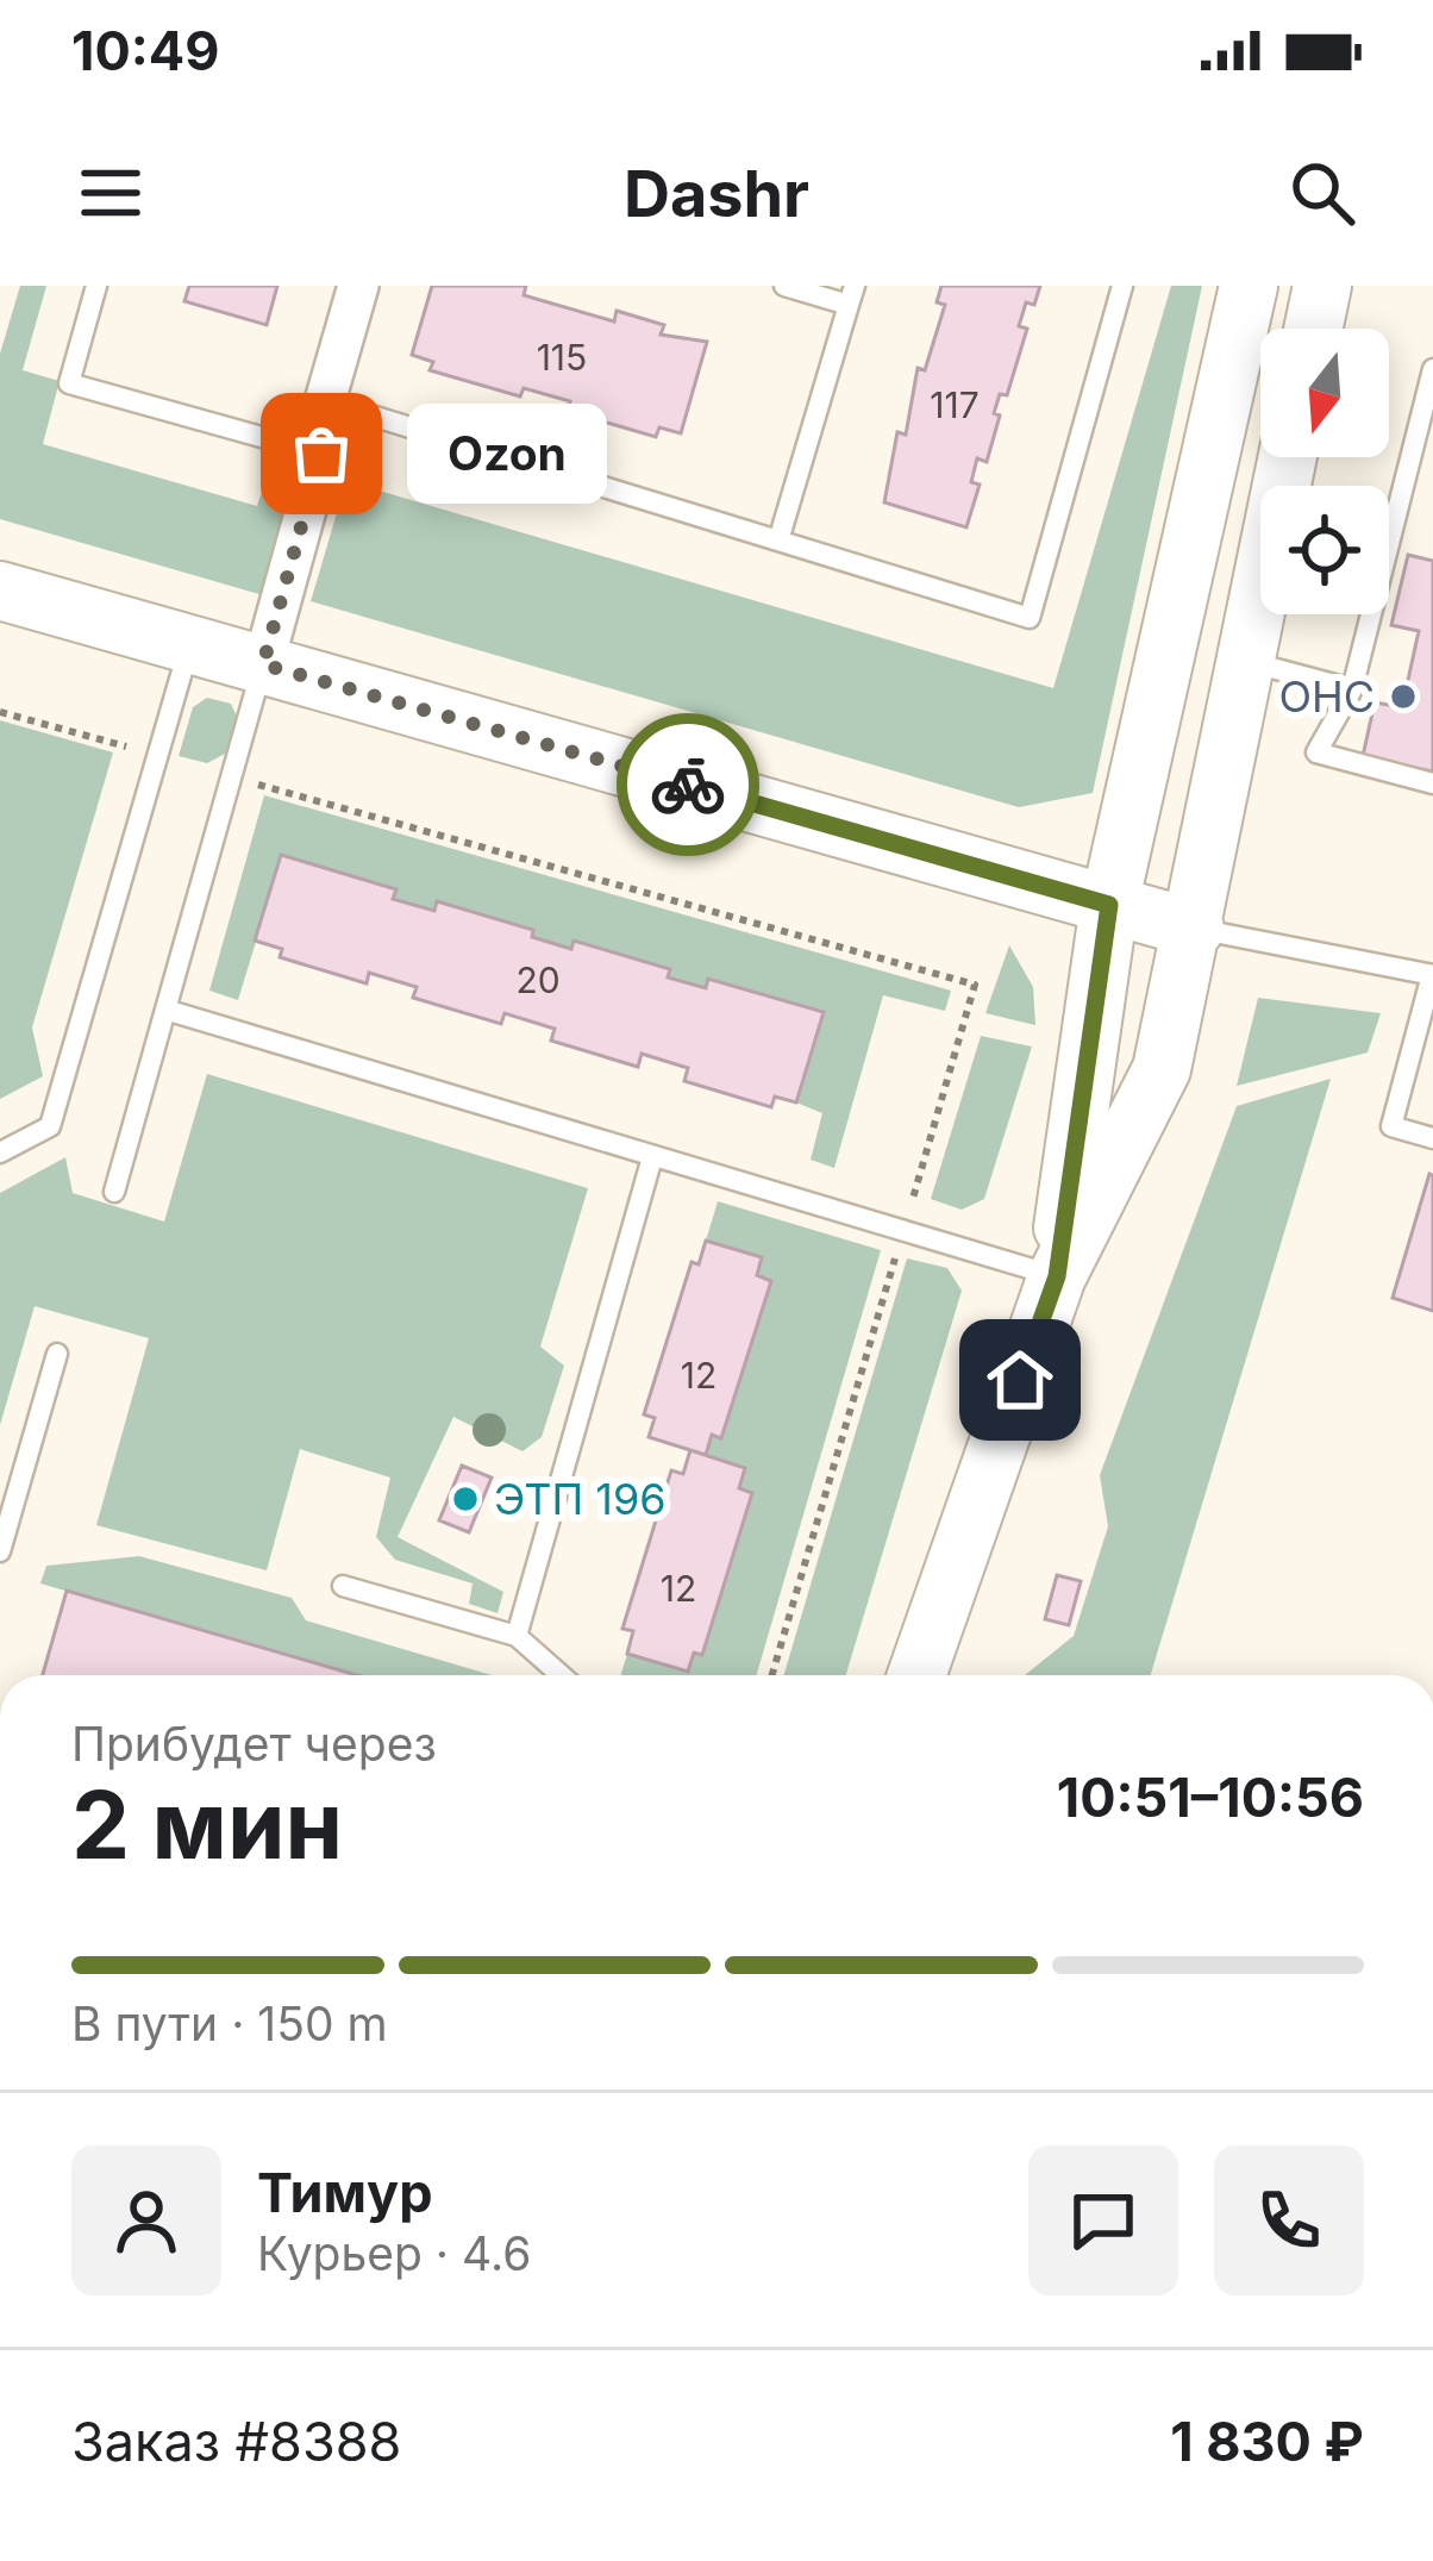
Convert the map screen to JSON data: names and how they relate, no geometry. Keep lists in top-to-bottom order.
{
  "places": ["Ozon", "ОНС", "ЭТП 196"],
  "house_numbers": [
    "115",
    "117",
    "20",
    "12",
    "12"
  ],
  "north": "bottom",
  "page": {
    "status": "10:49",
    "header": "Dashr",
    "bubble": "Ozon",
    "heading": ["2 мин", "Прибудет через", "10:51–10:56"],
    "panel": [
      "Тимур",
      "Курьер · 4.6",
      "Заказ #8388",
      "1 830 ₽"
    ],
    "bar": "В пути · 150 m"
  }
}
